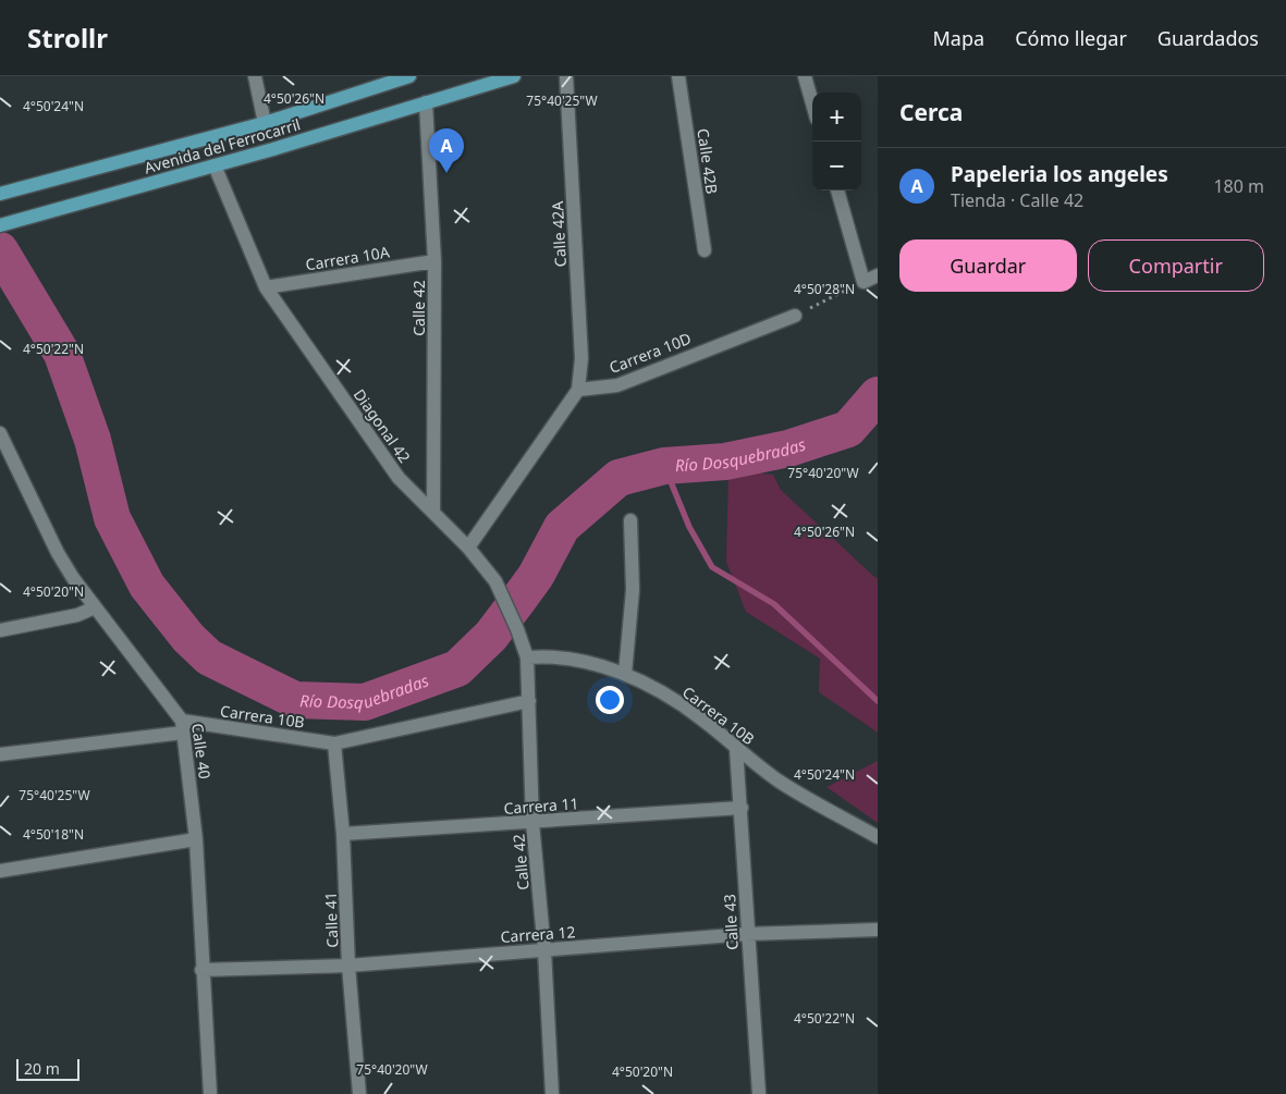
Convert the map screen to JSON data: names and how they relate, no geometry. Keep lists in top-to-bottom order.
{
  "streets": {
    "main road": ["Avenida del Ferrocarril"],
    "street": [
      "Calle 42B",
      "Calle 42A",
      "Carrera 10A",
      "Calle 42",
      "Carrera 10D",
      "Diagonal 42",
      "Carrera 10B",
      "Calle 40",
      "Carrera 11",
      "Calle 41",
      "Calle 43",
      "Carrera 12"
    ]
  },
  "crossings": [
    ["Avenida del Ferrocarril", "Calle 42"],
    ["Avenida del Ferrocarril", "Diagonal 42"],
    ["Calle 42A", "Carrera 10D"],
    ["Carrera 10A", "Calle 42"],
    ["Carrera 10A", "Diagonal 42"],
    ["Calle 42", "Diagonal 42"],
    ["Calle 42", "Carrera 10B"],
    ["Calle 42", "Carrera 11"],
    ["Calle 42", "Carrera 12"],
    ["Carrera 10B", "Calle 40"],
    ["Carrera 10B", "Calle 41"],
    ["Carrera 10B", "Calle 43"],
    ["Calle 40", "Carrera 12"],
    ["Carrera 11", "Calle 41"],
    ["Carrera 11", "Calle 43"],
    ["Calle 41", "Carrera 12"],
    ["Calle 43", "Carrera 12"]
  ],
  "water": ["Río Dosquebradas"],
  "scale_bar": "20 m",
  "page": {
    "header": "Strollr",
    "nav": ["Mapa", "Cómo llegar", "Guardados"],
    "heading": "Cerca",
    "map_buttons": ["+", "−"],
    "pins": "A",
    "list": [
      {
        "mark": "A",
        "name": "Papeleria los angeles",
        "note": "Tienda · Calle 42",
        "value": "180 m"
      }
    ],
    "buttons": ["Guardar", "Compartir"],
    "scale": "20 m"
  },
  "coordinates": [
    "4°50'26\"N",
    "75°40'25\"W",
    "4°50'24\"N",
    "4°50'28\"N",
    "4°50'22\"N",
    "75°40'20\"W",
    "4°50'20\"N",
    "4°50'18\"N"
  ]
}
